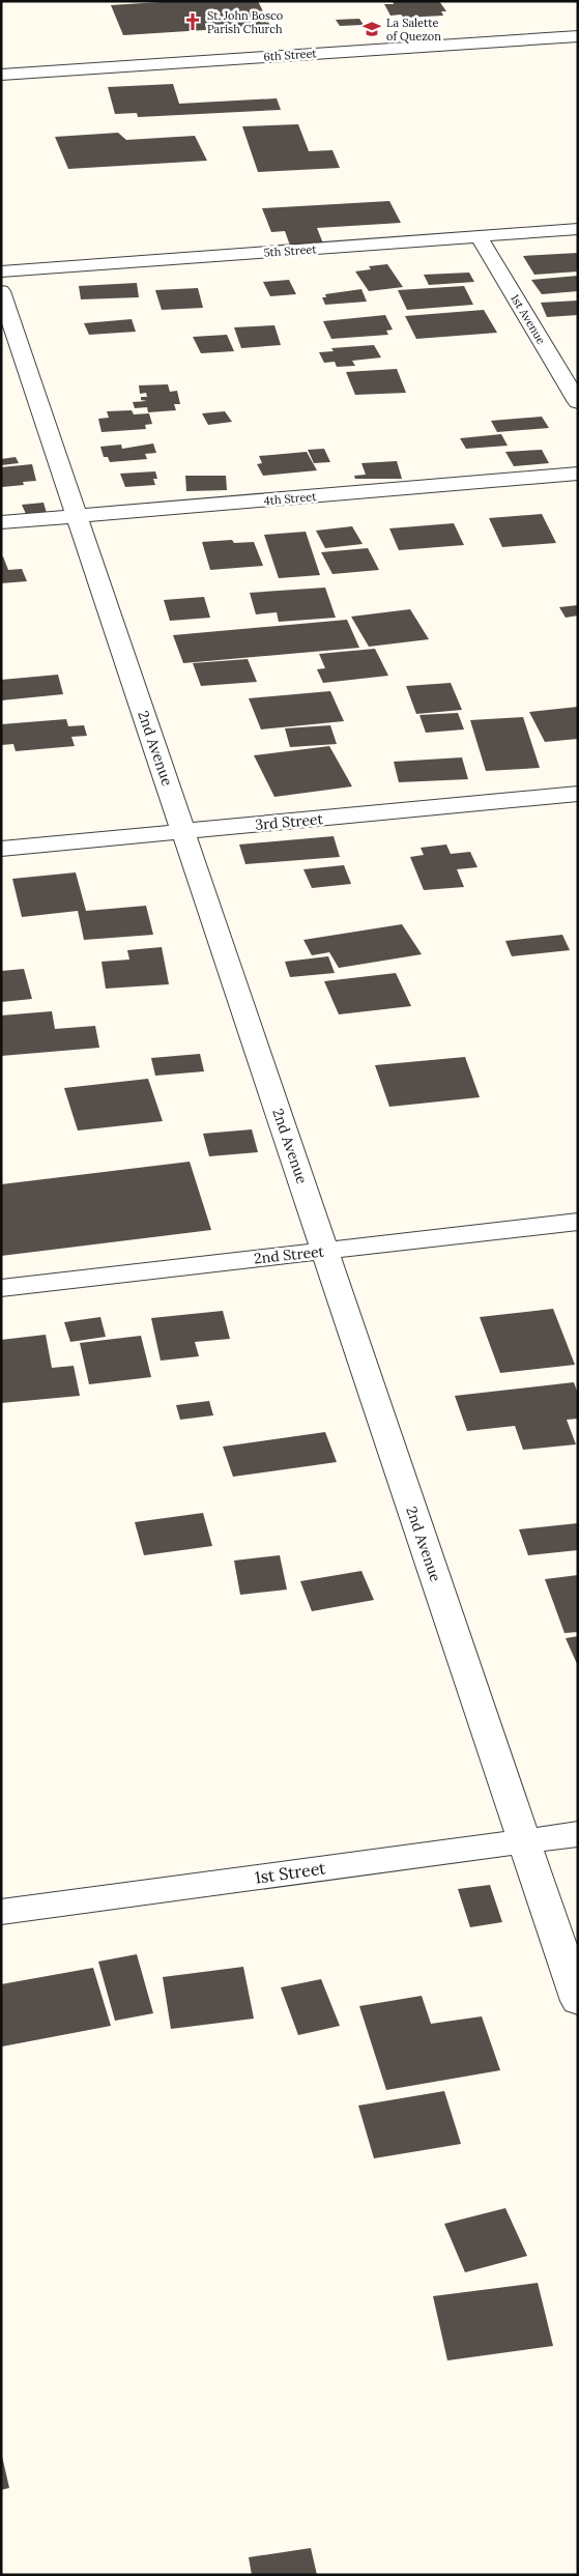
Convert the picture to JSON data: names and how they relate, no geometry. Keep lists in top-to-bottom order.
{
  "streets": {
    "street": [
      "6th Street",
      "5th Street",
      "1st Avenue",
      "4th Street",
      "2nd Avenue",
      "3rd Street",
      "2nd Street",
      "1st Street"
    ]
  },
  "crossings": [
    ["5th Street", "1st Avenue"],
    ["4th Street", "2nd Avenue"],
    ["2nd Avenue", "3rd Street"],
    ["2nd Avenue", "2nd Street"],
    ["2nd Avenue", "1st Street"]
  ],
  "places": {
    "church": ["St. John Bosco Parish Church"],
    "school or university": ["La Salette of Quezon"]
  }
}
